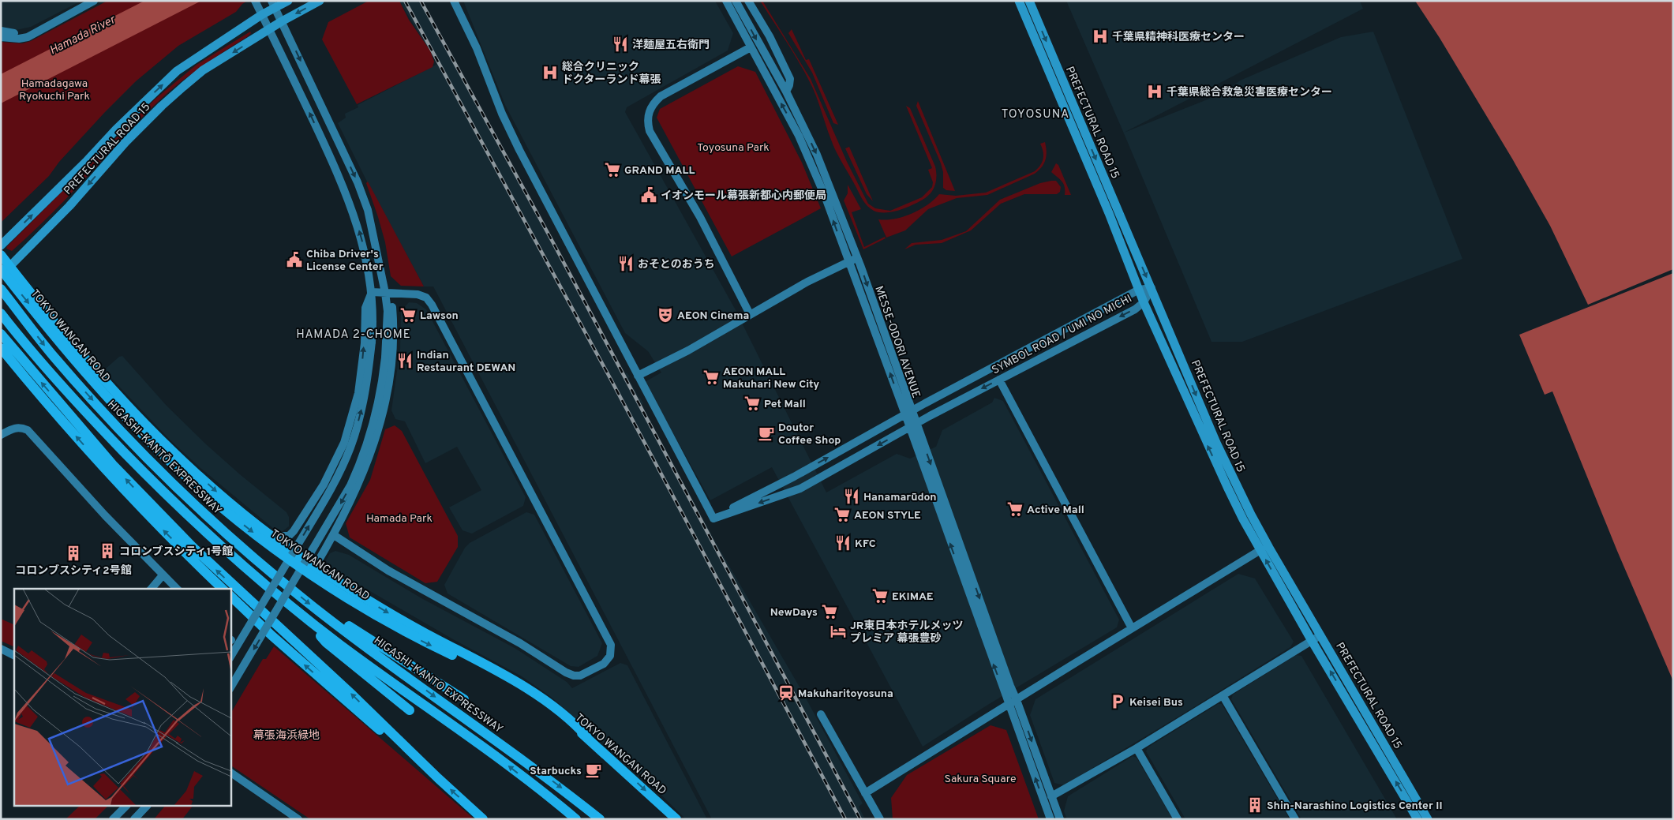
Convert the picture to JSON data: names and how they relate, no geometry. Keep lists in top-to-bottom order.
{
  "streets": {
    "highway": ["TOKYO WANGAN ROAD", "HIGASHI-KANTŌ EXPRESSWAY", "HIGASHI-KANTO EXPRESSWAY"],
    "main road": ["PREFECTURAL ROAD 15"],
    "street": ["SYMBOL ROAD / UMI NO MICHI", "MESSE-ODORI AVENUE"]
  },
  "crossings": [
    ["PREFECTURAL ROAD 15", "SYMBOL ROAD / UMI NO MICHI"],
    ["PREFECTURAL ROAD 15", "TOKYO WANGAN ROAD"],
    ["SYMBOL ROAD / UMI NO MICHI", "MESSE-ODORI AVENUE"],
    ["HIGASHI-KANTŌ EXPRESSWAY", "HIGASHI-KANTO EXPRESSWAY"]
  ],
  "districts": ["TOYOSUNA", "HAMADA 2-CHOME"],
  "water": ["Hamada River"],
  "parks": [
    "Hamadagawa Ryokuchi Park",
    "Toyosuna Park",
    "Hamada Park",
    "幕張海浜緑地",
    "Sakura Square"
  ],
  "places": {
    "hospital": ["千葉県精神科医療センター", "総合クリニック ドクターランド幕張", "千葉県総合救急災害医療センター"],
    "restaurant": [
      "洋麺屋五右衛門",
      "おそとのおうち",
      "Indian Restaurant DEWAN",
      "Hanamarūdon",
      "KFC"
    ],
    "supermarket": [
      "GRAND MALL",
      "Lawson",
      "AEON MALL Makuhari New City",
      "Pet Mall",
      "Active Mall",
      "AEON STYLE",
      "EKIMAE",
      "NewDays"
    ],
    "public building": ["イオンモール幕張新都心内郵便局", "Chiba Driver's License Center"],
    "theatre": ["AEON Cinema"],
    "cafe": ["Doutor Coffee Shop", "Starbucks"],
    "building": ["コロンブスシティ1号館", "コロンブスシティ2号館", "Shin-Narashino Logistics Center II"],
    "hotel": ["JR東日本ホテルメッツ プレミア 幕張豊砂"],
    "station": ["Makuharitoyosuna"],
    "parking": ["Keisei Bus"]
  }
}
